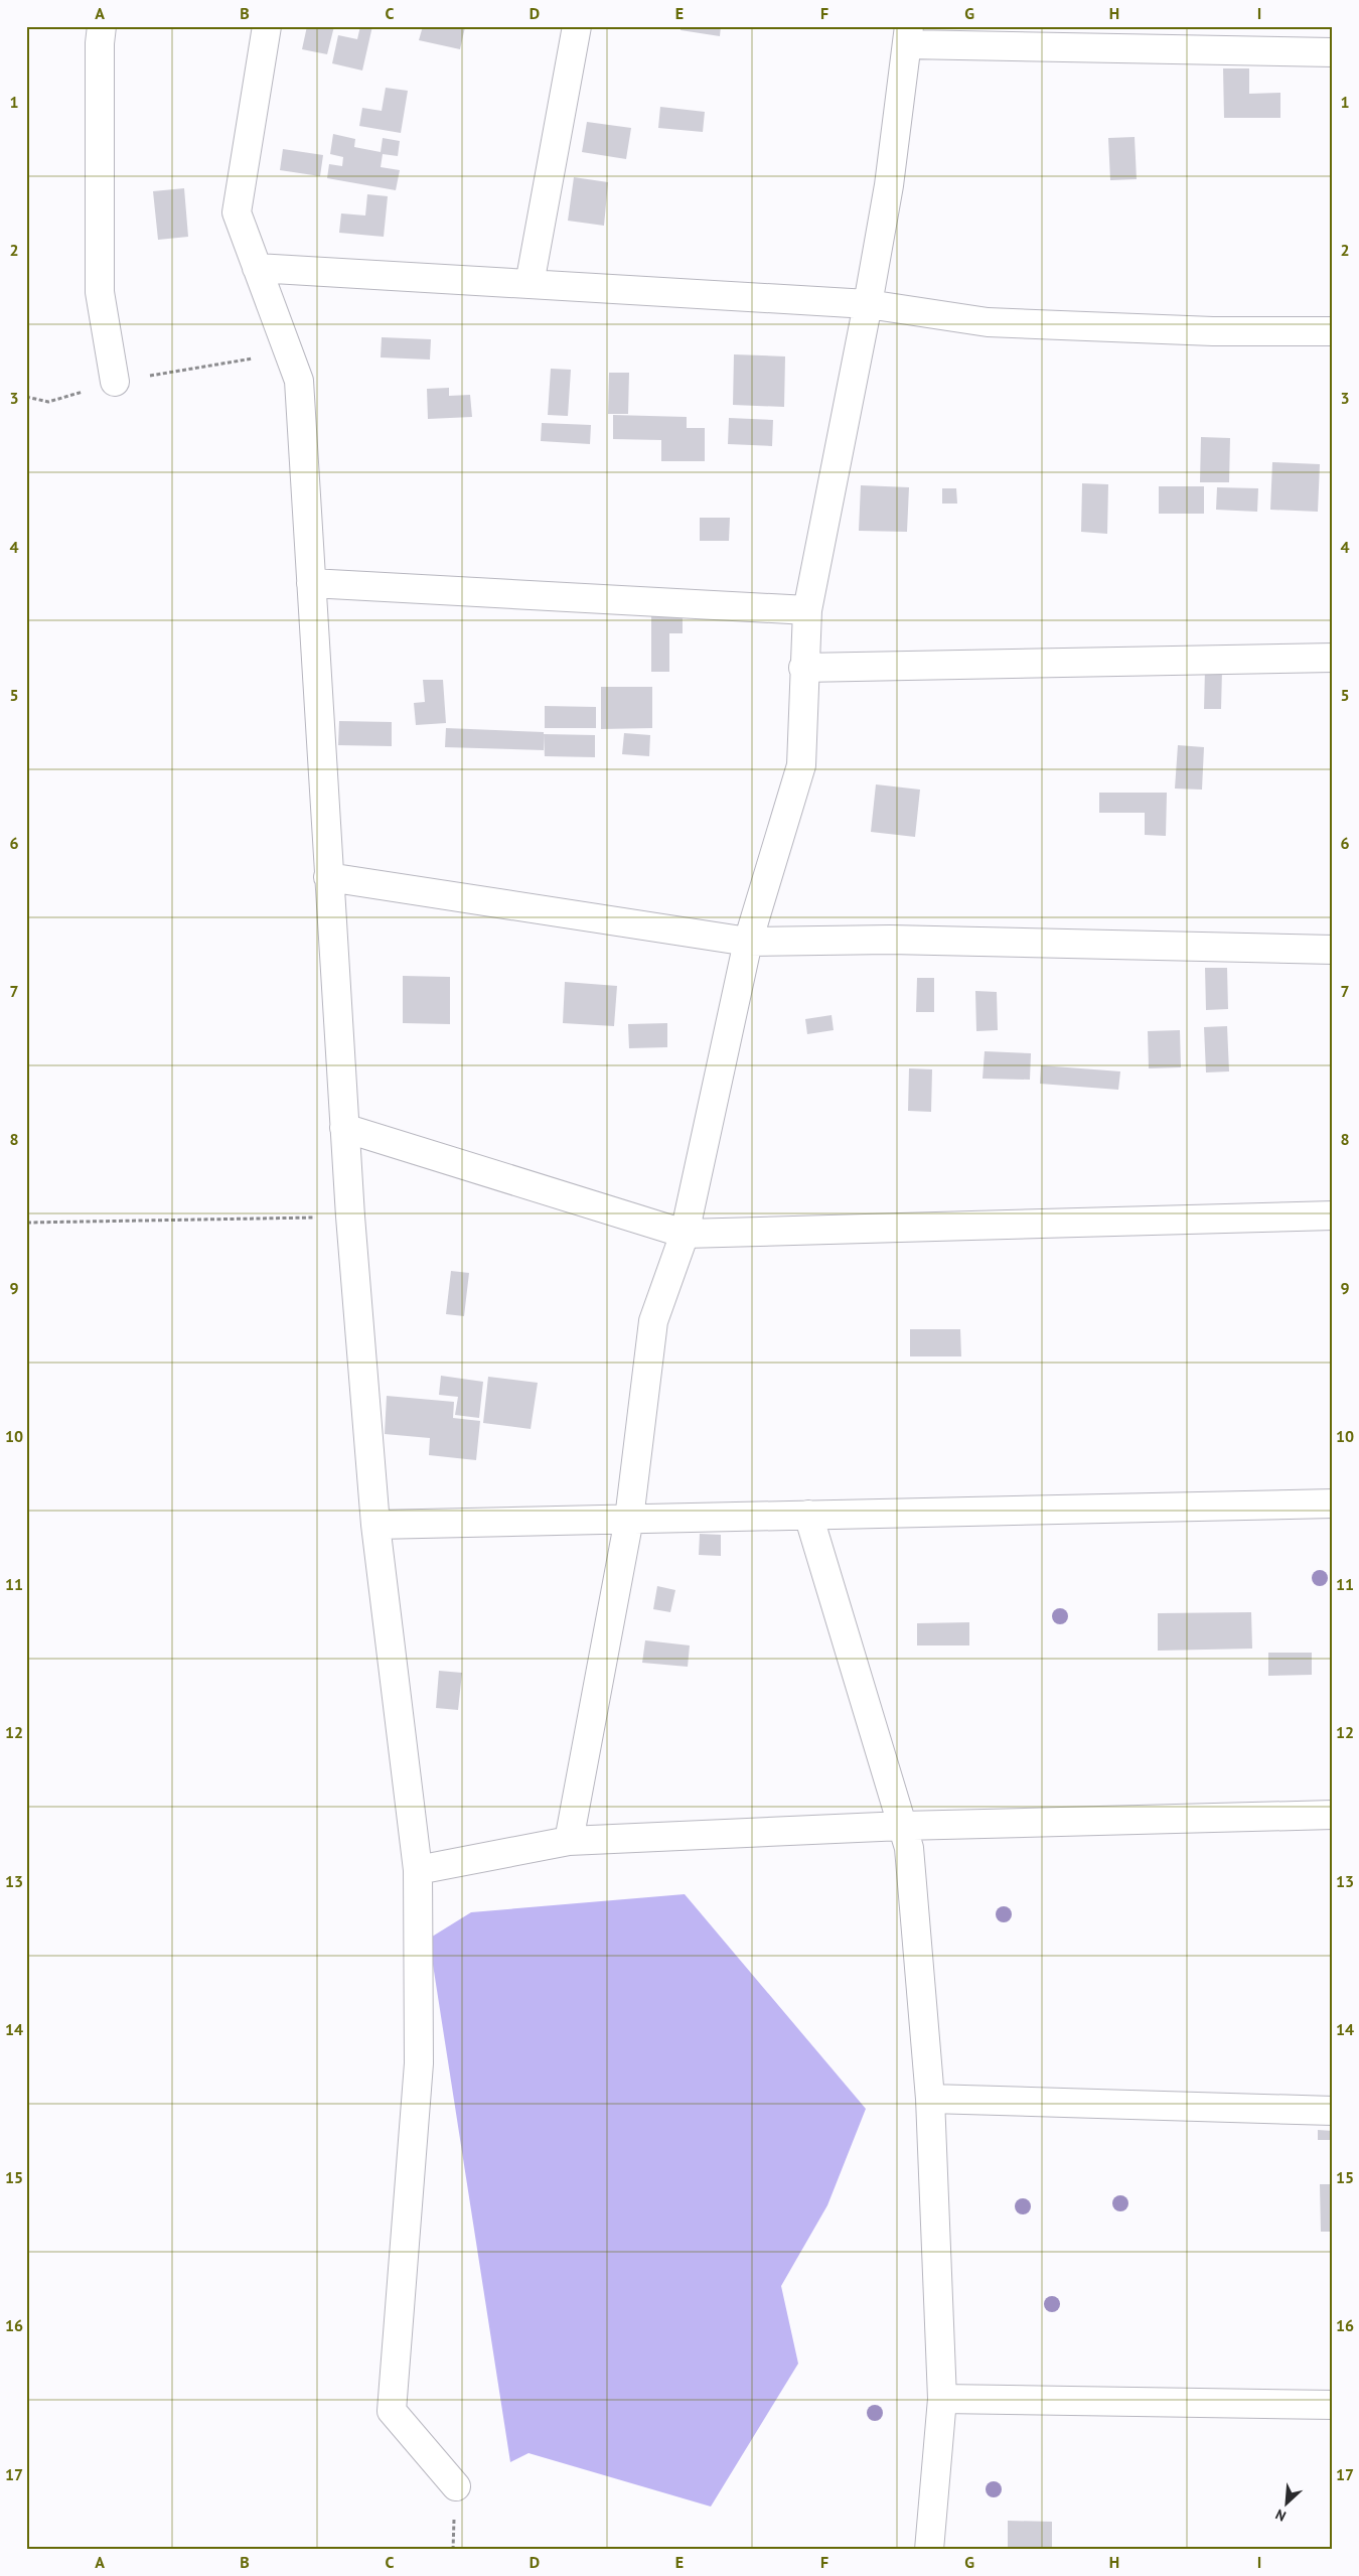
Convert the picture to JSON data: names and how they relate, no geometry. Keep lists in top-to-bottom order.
{
  "north": "bottom left",
  "grid": {
    "columns": [
      "A",
      "B",
      "C",
      "D",
      "E",
      "F",
      "G",
      "H",
      "I"
    ],
    "rows": [
      "1",
      "2",
      "3",
      "4",
      "5",
      "6",
      "7",
      "8",
      "9",
      "10",
      "11",
      "12",
      "13",
      "14",
      "15",
      "16",
      "17"
    ]
  }
}
